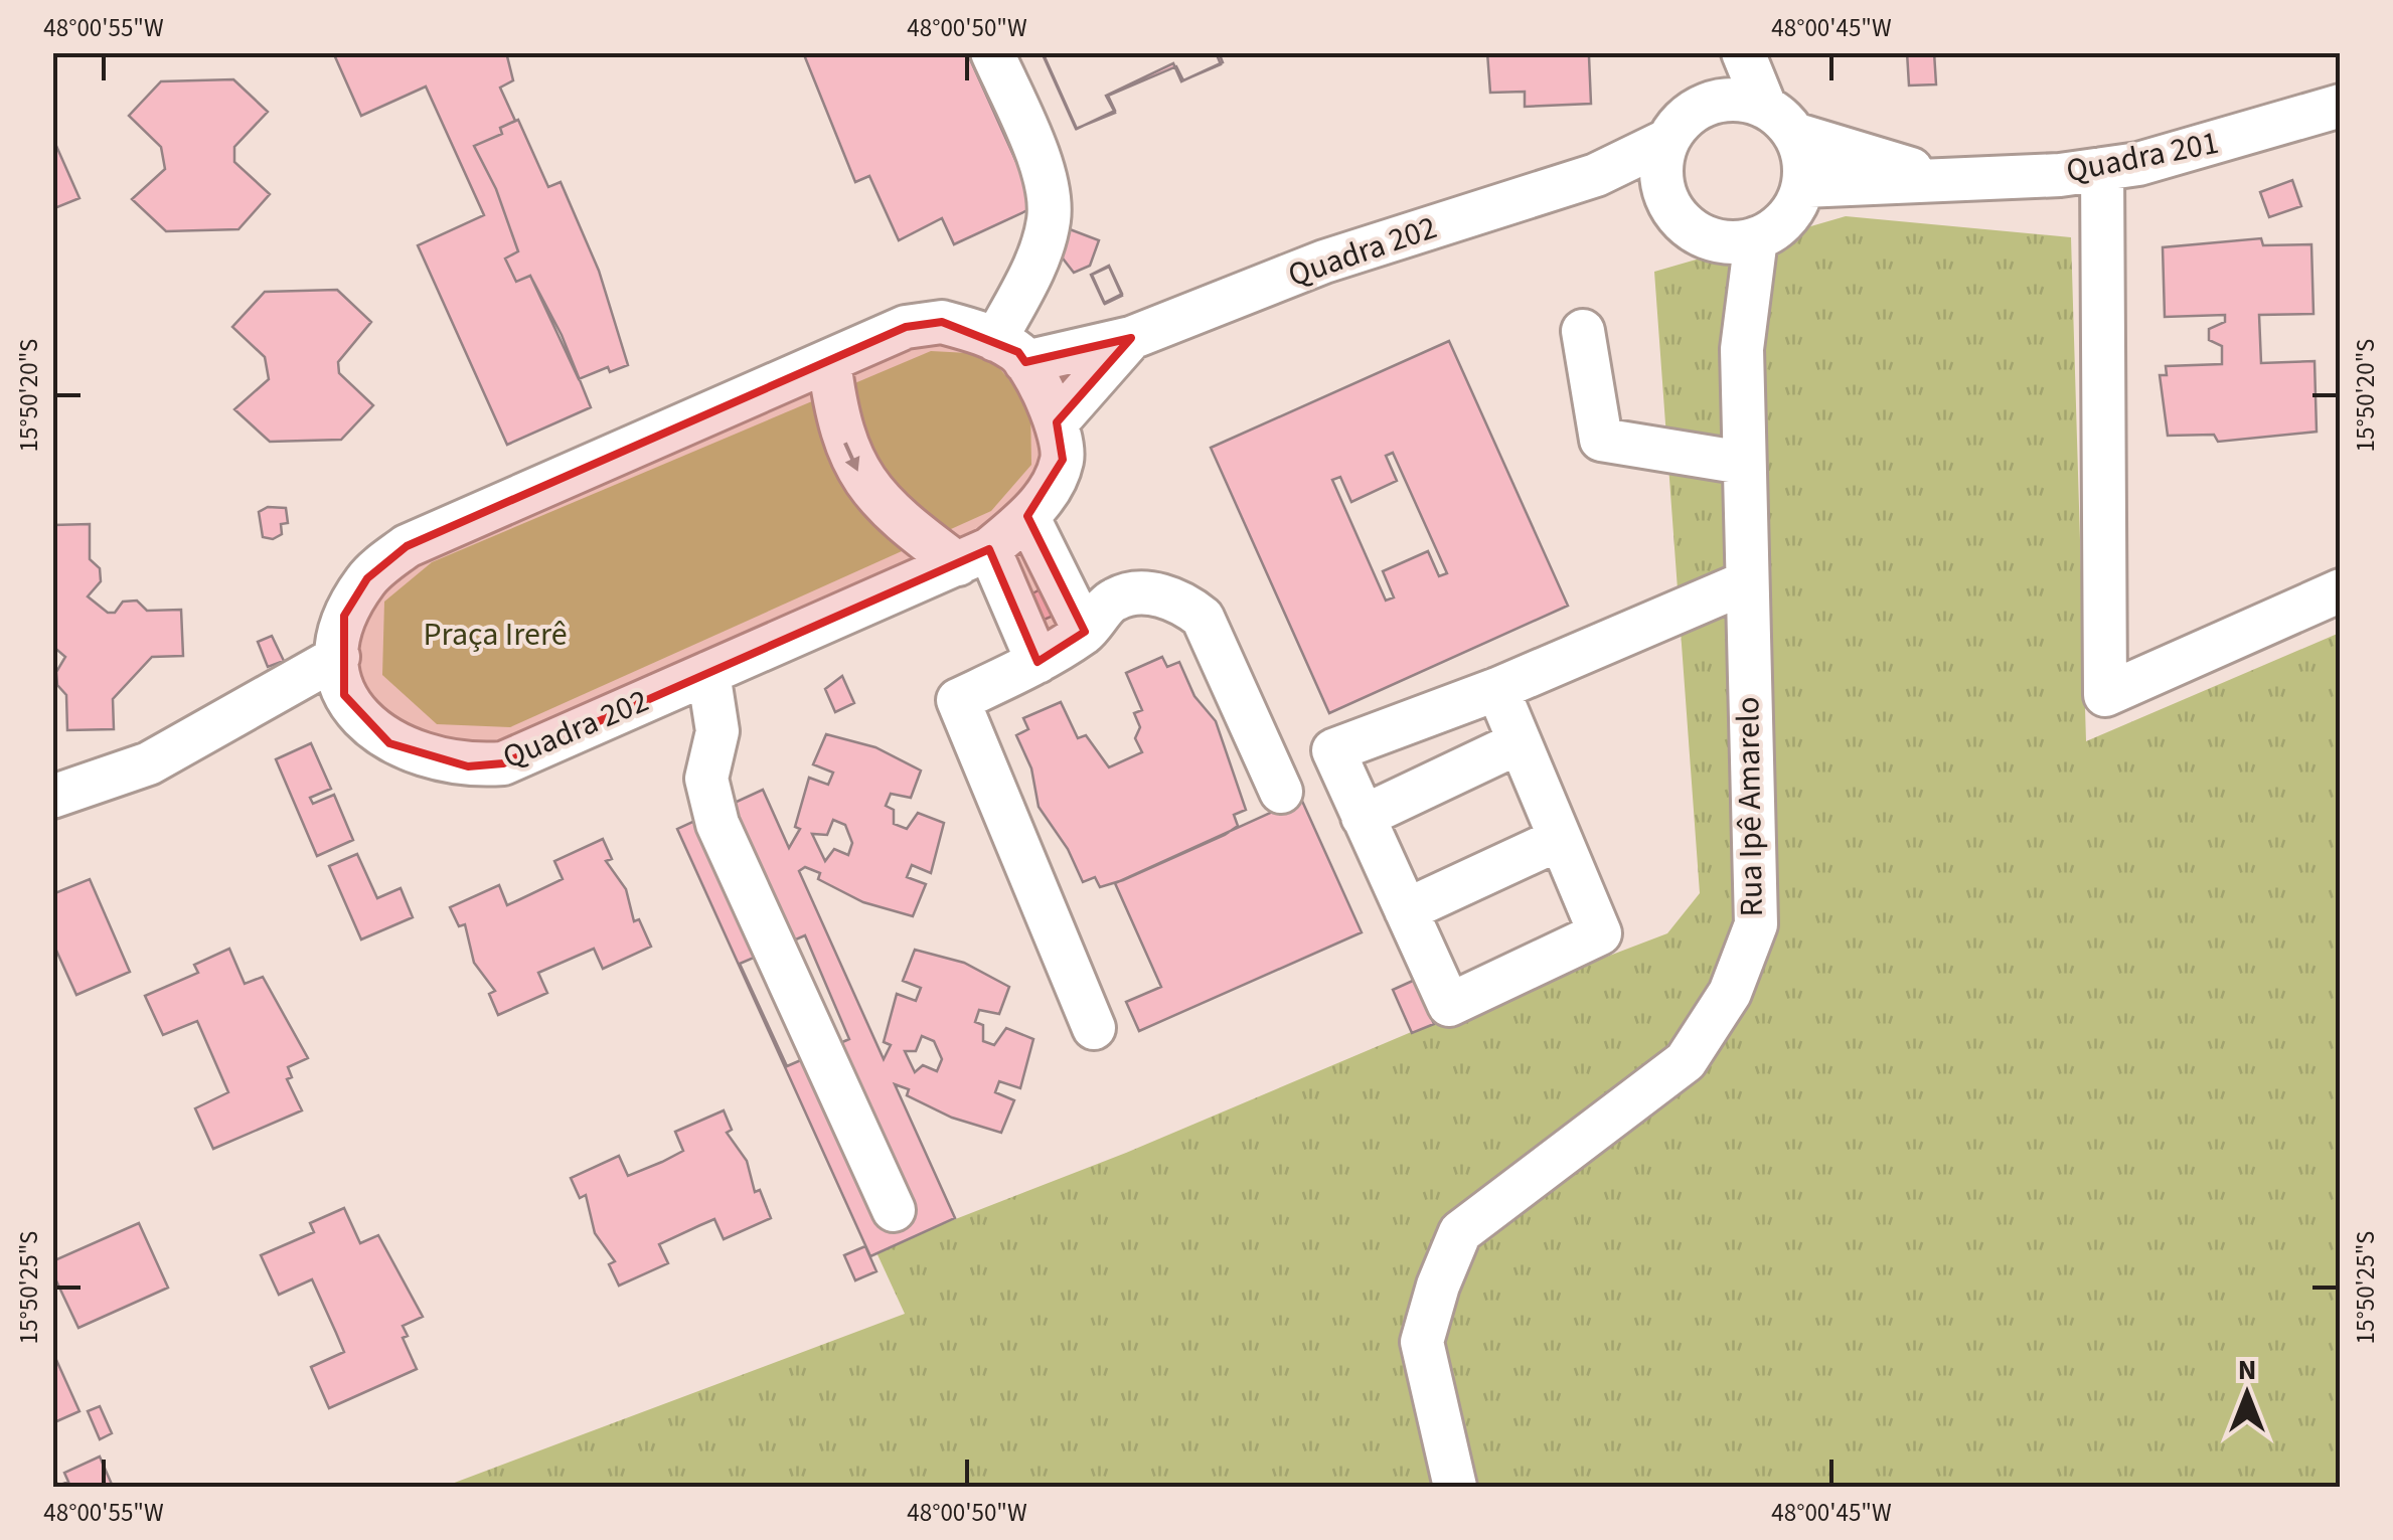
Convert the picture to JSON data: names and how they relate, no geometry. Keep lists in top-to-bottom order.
{
  "streets": {
    "street": ["Quadra 201", "Quadra 202", "Rua Ipê Amarelo"]
  },
  "crossings": [
    ["Quadra 201", "Quadra 202"],
    ["Quadra 201", "Rua Ipê Amarelo"],
    ["Quadra 202", "Rua Ipê Amarelo"]
  ],
  "parks": ["Praça Irerê"],
  "north": "top",
  "coordinates": [
    "48°00'55\"W",
    "48°00'50\"W",
    "48°00'45\"W",
    "15°50'20\"S",
    "15°50'25\"S"
  ]
}
